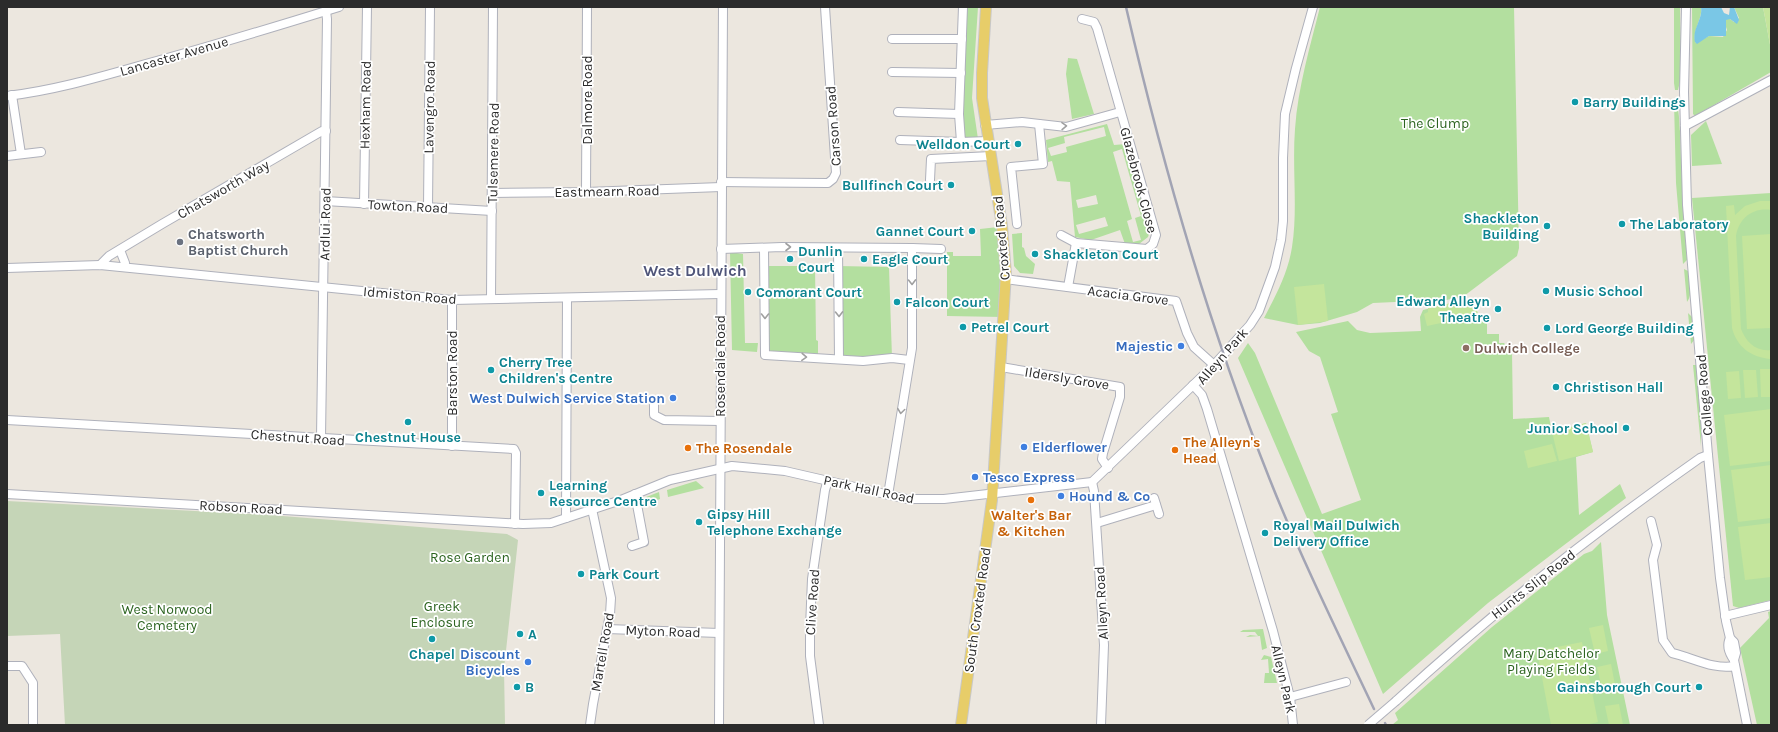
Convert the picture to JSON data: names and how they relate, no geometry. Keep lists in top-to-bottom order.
{
  "streets": {
    "main road": ["Croxted Road", "South Croxted Road"],
    "street": [
      "Lancaster Avenue",
      "Dalmore Road",
      "Hexham Road",
      "Lavengro Road",
      "Carson Road",
      "Tulsemere Road",
      "Glazebrook Close",
      "Chatsworth Way",
      "Eastmearn Road",
      "Towton Road",
      "Ardlui Road",
      "Idmiston Road",
      "Acacia Grove",
      "Alleyn Park",
      "Rosendale Road",
      "Barston Road",
      "Ildersly Grove",
      "College Road",
      "Chestnut Road",
      "Park Hall Road",
      "Robson Road",
      "Hunts Slip Road",
      "Clive Road",
      "Alleyn Road",
      "Myton Road",
      "Martell Road"
    ]
  },
  "crossings": [
    ["Lancaster Avenue", "Ardlui Road"],
    ["Dalmore Road", "Eastmearn Road"],
    ["Hexham Road", "Towton Road"],
    ["Lavengro Road", "Towton Road"],
    ["Carson Road", "Eastmearn Road"],
    ["Carson Road", "Rosendale Road"],
    ["Tulsemere Road", "Eastmearn Road"],
    ["Tulsemere Road", "Towton Road"],
    ["Tulsemere Road", "Idmiston Road"],
    ["Glazebrook Close", "Croxted Road"],
    ["Chatsworth Way", "Ardlui Road"],
    ["Chatsworth Way", "Idmiston Road"],
    ["Eastmearn Road", "Rosendale Road"],
    ["Towton Road", "Ardlui Road"],
    ["Ardlui Road", "Idmiston Road"],
    ["Ardlui Road", "Chestnut Road"],
    ["Croxted Road", "Acacia Grove"],
    ["Croxted Road", "Ildersly Grove"],
    ["Croxted Road", "Park Hall Road"],
    ["Croxted Road", "South Croxted Road"],
    ["Idmiston Road", "Rosendale Road"],
    ["Idmiston Road", "Barston Road"],
    ["Acacia Grove", "Alleyn Park"],
    ["Rosendale Road", "Park Hall Road"],
    ["Rosendale Road", "Myton Road"],
    ["Barston Road", "Chestnut Road"],
    ["College Road", "Hunts Slip Road"],
    ["Chestnut Road", "Park Hall Road"],
    ["Chestnut Road", "Robson Road"],
    ["Park Hall Road", "Robson Road"],
    ["Park Hall Road", "Clive Road"],
    ["Park Hall Road", "Alleyn Road"],
    ["Park Hall Road", "South Croxted Road"],
    ["Park Hall Road", "Martell Road"],
    ["Myton Road", "Martell Road"]
  ],
  "districts": ["West Dulwich"],
  "parks": [
    "The Clump",
    "Rose Garden",
    "Greek Enclosure",
    "West Norwood Cemetery",
    "Mary Datchelor Playing Fields"
  ],
  "places": [
    "Barry Buildings",
    "Welldon Court",
    "Bullfinch Court",
    "The Laboratory",
    "Shackleton Building",
    "Gannet Court",
    "Chatsworth Baptist Church",
    "Shackleton Court",
    "Dunlin Court",
    "Eagle Court",
    "Music School",
    "Comorant Court",
    "Falcon Court",
    "Edward Alleyn Theatre",
    "Petrel Court",
    "Lord George Building",
    "Majestic",
    "Dulwich College",
    "Cherry Tree Children's Centre",
    "Christison Hall",
    "West Dulwich Service Station",
    "Chestnut House",
    "Junior School",
    "Elderflower",
    "The Rosendale",
    "The Alleyn's Head",
    "Tesco Express",
    "Learning Resource Centre",
    "Hound & Co",
    "Walter's Bar & Kitchen",
    "Gipsy Hill Telephone Exchange",
    "Royal Mail Dulwich Delivery Office",
    "Park Court",
    "A",
    "Chapel",
    "Discount Bicycles",
    "B",
    "Gainsborough Court"
  ]
}
